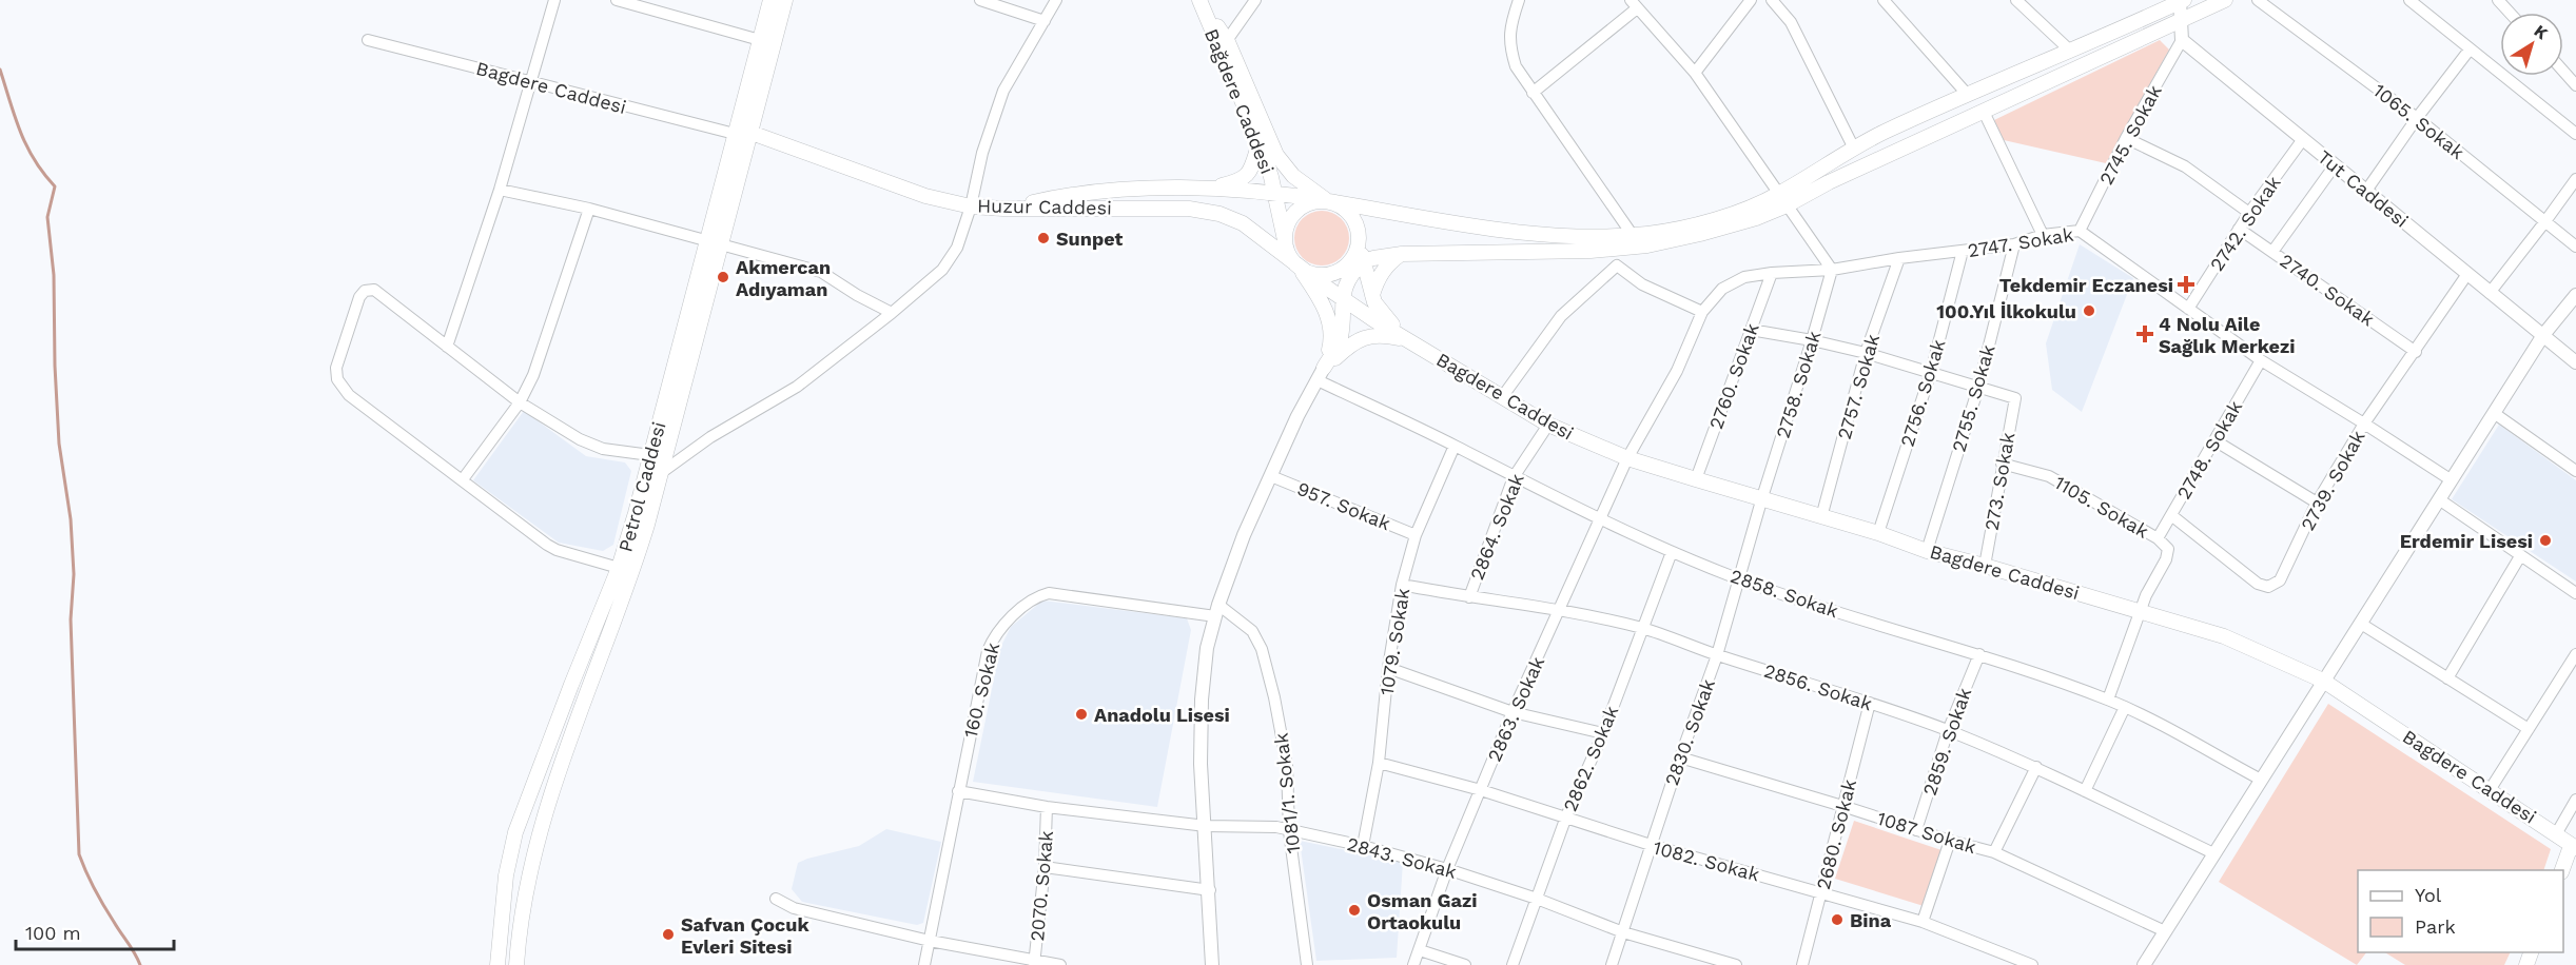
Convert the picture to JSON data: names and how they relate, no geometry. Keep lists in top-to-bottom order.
{
  "streets": {
    "main road": [
      "Bagdere Caddesi",
      "Bağdere Caddesi",
      "Huzur Caddesi",
      "Petrol Caddesi"
    ],
    "street": [
      "1065. Sokak",
      "2745. Sokak",
      "Tut Caddesi",
      "2742. Sokak",
      "2747. Sokak",
      "2740. Sokak",
      "2760. Sokak",
      "2758. Sokak",
      "2757. Sokak",
      "2756. Sokak",
      "2755. Sokak",
      "2748. Sokak",
      "2739. Sokak",
      "273. Sokak",
      "957. Sokak",
      "1105. Sokak",
      "2864. Sokak",
      "2858. Sokak",
      "1079. Sokak",
      "2856. Sokak",
      "160. Sokak",
      "2863. Sokak",
      "2830. Sokak",
      "2859. Sokak",
      "2862. Sokak",
      "1081/1. Sokak",
      "1087 Sokak",
      "2680. Sokak",
      "2843. Sokak",
      "1082. Sokak",
      "2070. Sokak"
    ]
  },
  "crossings": [
    ["Bagdere Caddesi", "Huzur Caddesi"],
    ["Bagdere Caddesi", "2760. Sokak"],
    ["Bagdere Caddesi", "2758. Sokak"],
    ["Bagdere Caddesi", "2757. Sokak"],
    ["Bagdere Caddesi", "2756. Sokak"],
    ["Bagdere Caddesi", "2755. Sokak"],
    ["Bagdere Caddesi", "273. Sokak"],
    ["Bagdere Caddesi", "Petrol Caddesi"],
    ["Bagdere Caddesi", "1105. Sokak"],
    ["Bagdere Caddesi", "2864. Sokak"],
    ["Bagdere Caddesi", "2863. Sokak"],
    ["Bagdere Caddesi", "2830. Sokak"],
    ["Bağdere Caddesi", "Huzur Caddesi"],
    ["2745. Sokak", "Tut Caddesi"],
    ["2745. Sokak", "2747. Sokak"],
    ["Tut Caddesi", "2742. Sokak"],
    ["Tut Caddesi", "2739. Sokak"],
    ["Huzur Caddesi", "Petrol Caddesi"],
    ["2742. Sokak", "2747. Sokak"],
    ["2742. Sokak", "2740. Sokak"],
    ["2747. Sokak", "2760. Sokak"],
    ["2747. Sokak", "2758. Sokak"],
    ["2747. Sokak", "2757. Sokak"],
    ["2747. Sokak", "2756. Sokak"],
    ["2747. Sokak", "2755. Sokak"],
    ["2747. Sokak", "2748. Sokak"],
    ["2747. Sokak", "2739. Sokak"],
    ["2740. Sokak", "2739. Sokak"],
    ["2758. Sokak", "2830. Sokak"],
    ["2755. Sokak", "273. Sokak"],
    ["2748. Sokak", "2739. Sokak"],
    ["2748. Sokak", "1105. Sokak"],
    ["273. Sokak", "1105. Sokak"],
    ["957. Sokak", "1079. Sokak"],
    ["2864. Sokak", "2858. Sokak"],
    ["2864. Sokak", "2856. Sokak"],
    ["2858. Sokak", "1079. Sokak"],
    ["2858. Sokak", "2863. Sokak"],
    ["2858. Sokak", "2830. Sokak"],
    ["2858. Sokak", "2859. Sokak"],
    ["2858. Sokak", "2862. Sokak"],
    ["1079. Sokak", "2856. Sokak"],
    ["1079. Sokak", "2843. Sokak"],
    ["1079. Sokak", "1082. Sokak"],
    ["2856. Sokak", "2863. Sokak"],
    ["2856. Sokak", "2830. Sokak"],
    ["2856. Sokak", "2859. Sokak"],
    ["2856. Sokak", "2862. Sokak"],
    ["2856. Sokak", "2680. Sokak"],
    ["160. Sokak", "1081/1. Sokak"],
    ["160. Sokak", "2843. Sokak"],
    ["2863. Sokak", "2843. Sokak"],
    ["2863. Sokak", "1082. Sokak"],
    ["2830. Sokak", "1087 Sokak"],
    ["2830. Sokak", "2843. Sokak"],
    ["2830. Sokak", "1082. Sokak"],
    ["2859. Sokak", "1087 Sokak"],
    ["2862. Sokak", "2843. Sokak"],
    ["2862. Sokak", "1082. Sokak"],
    ["1081/1. Sokak", "2843. Sokak"],
    ["1087 Sokak", "2680. Sokak"],
    ["2680. Sokak", "1082. Sokak"],
    ["2843. Sokak", "2070. Sokak"]
  ],
  "places": {
    "other": [
      "Sunpet",
      "Akmercan Adıyaman",
      "100.Yıl İlkokulu",
      "Erdemir Lisesi",
      "Anadolu Lisesi",
      "Osman Gazi Ortaokulu",
      "Bina",
      "Safvan Çocuk Evleri Sitesi"
    ],
    "health": ["Tekdemir Eczanesi", "4 Nolu Aile Sağlık Merkezi"]
  },
  "legend": ["Yol", "Park"],
  "scale_bar": "100 m",
  "north": "top right"
}
